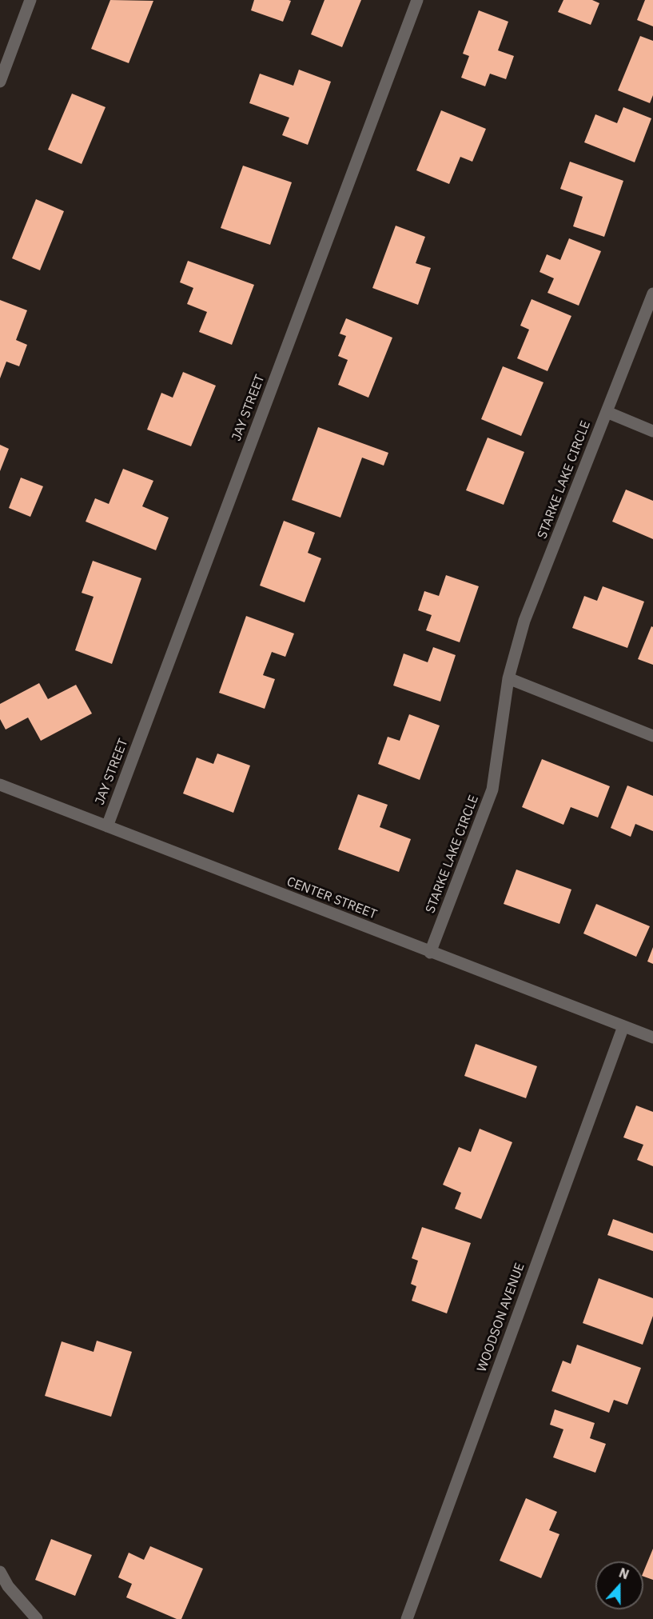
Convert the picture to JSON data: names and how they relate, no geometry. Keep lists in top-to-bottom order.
{
  "streets": {
    "street": [
      "JAY STREET",
      "STARKE LAKE CIRCLE",
      "CENTER STREET",
      "WOODSON AVENUE"
    ]
  },
  "crossings": [
    ["JAY STREET", "CENTER STREET"],
    ["STARKE LAKE CIRCLE", "CENTER STREET"],
    ["CENTER STREET", "WOODSON AVENUE"]
  ],
  "north": "top"
}
